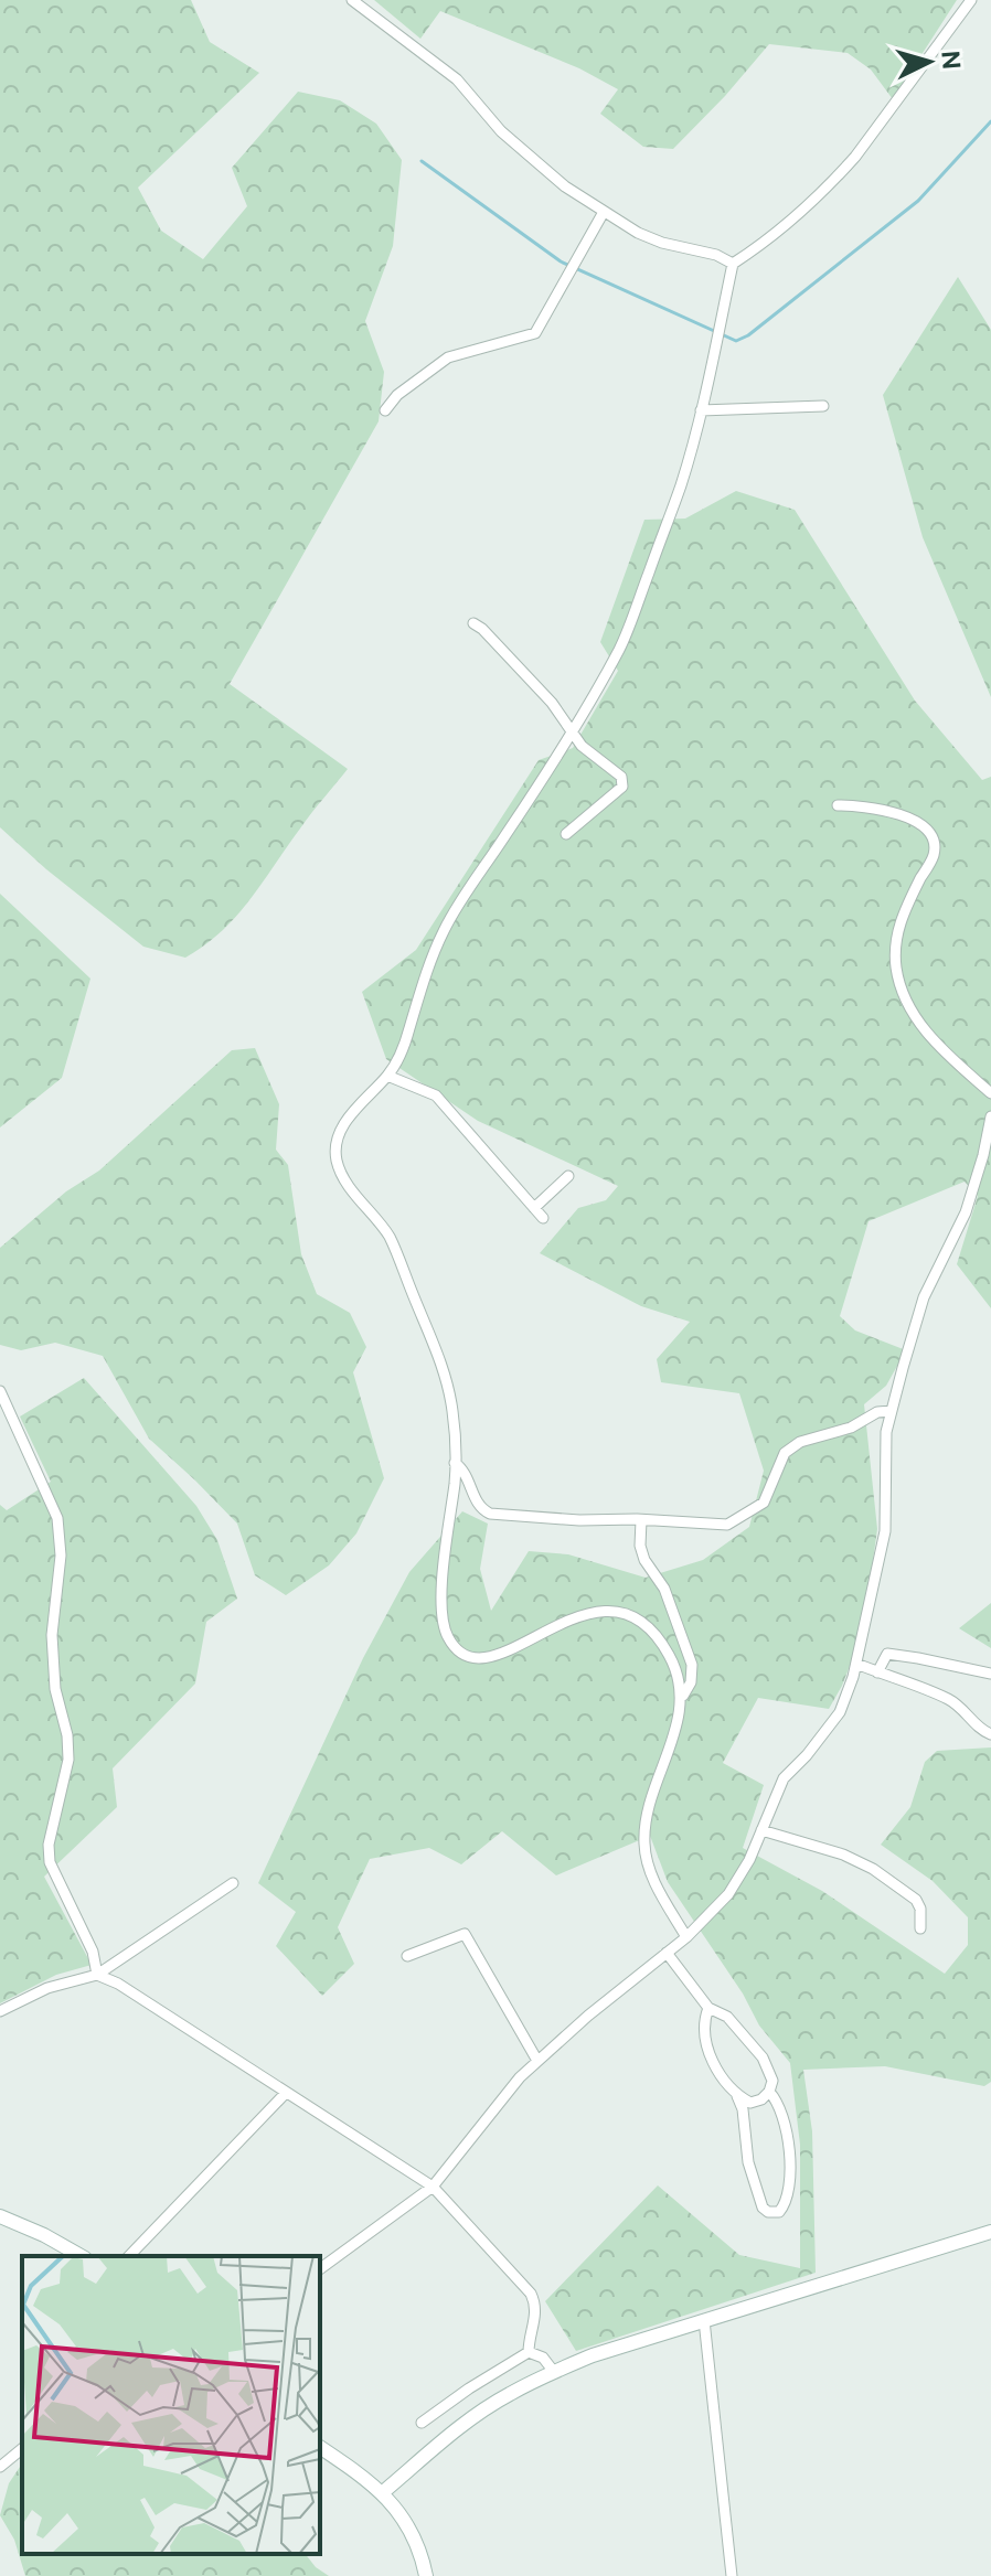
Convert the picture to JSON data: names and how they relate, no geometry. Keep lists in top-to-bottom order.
{
  "north": "right"
}
